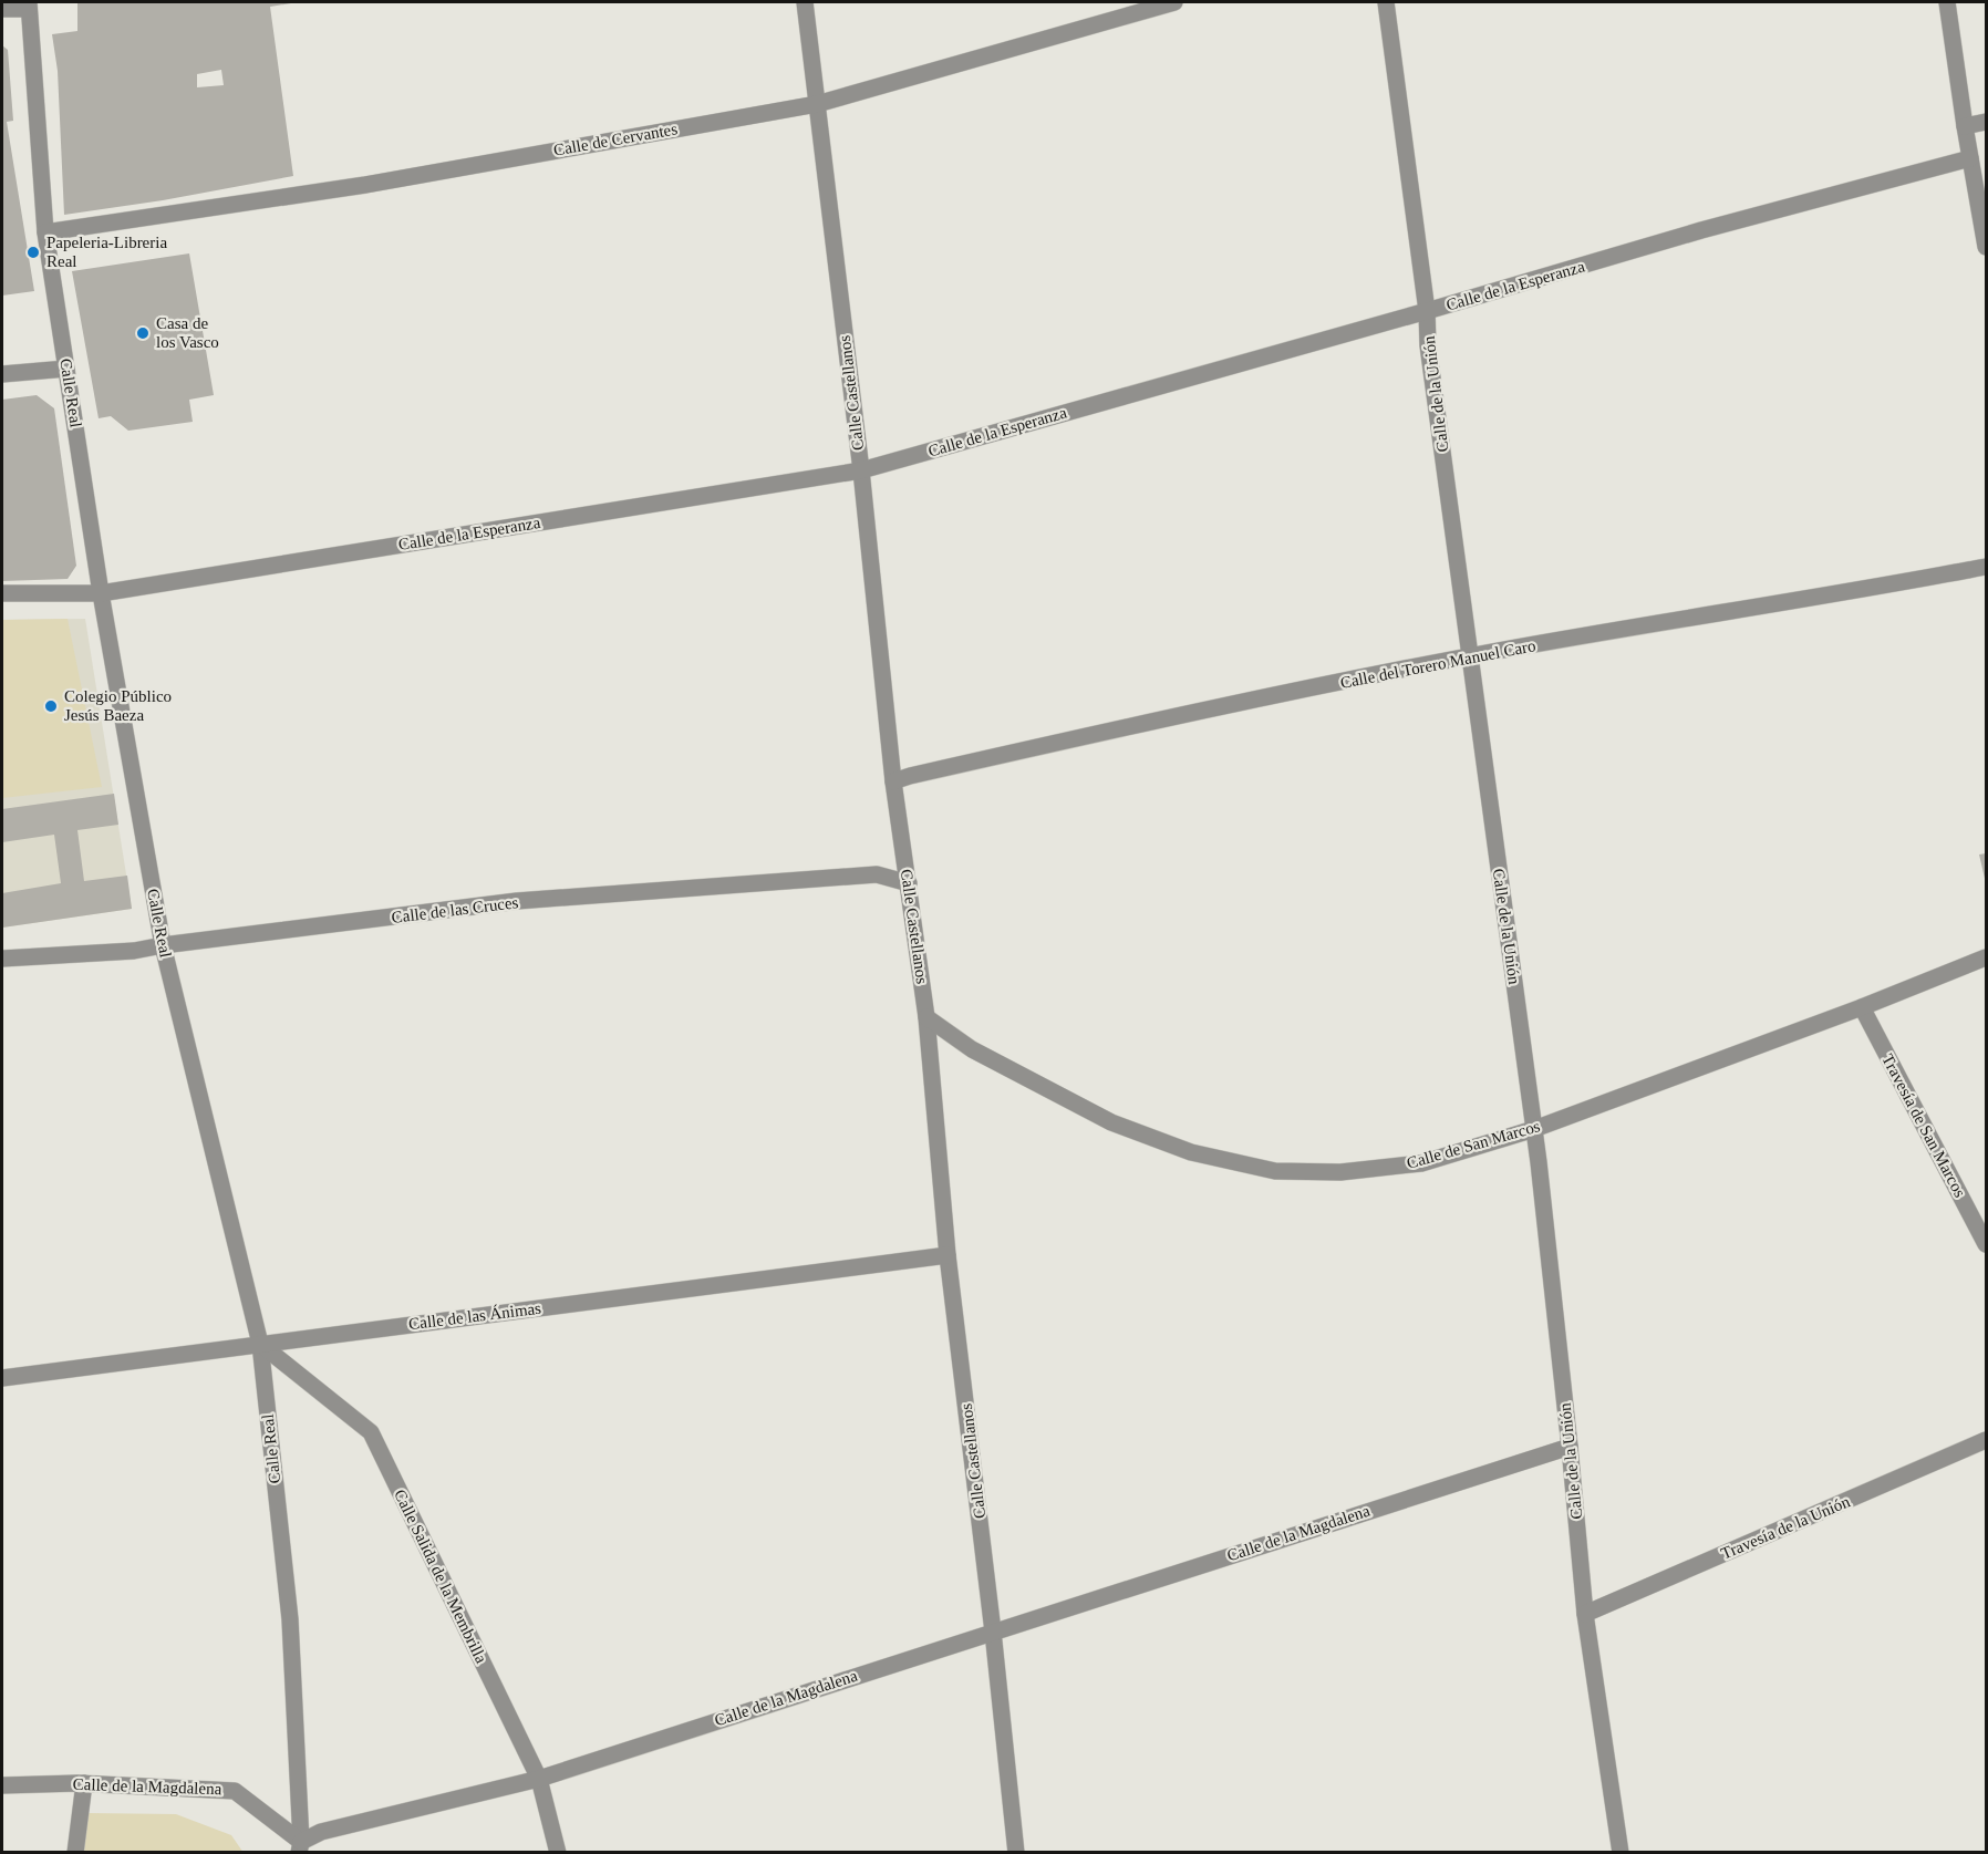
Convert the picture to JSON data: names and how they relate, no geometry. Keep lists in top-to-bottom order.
{
  "streets": {
    "street": [
      "Calle de Cervantes",
      "Calle de la Esperanza",
      "Calle Real",
      "Calle Castellanos",
      "Calle de la Unión",
      "Calle del Torero Manuel Caro",
      "Calle de las Cruces",
      "Travesía de San Marcos",
      "Calle de San Marcos",
      "Calle de las Ánimas",
      "Travesía de la Unión",
      "Calle de la Magdalena",
      "Calle Salida de la Membrilla"
    ]
  },
  "crossings": [
    ["Calle de Cervantes", "Calle Real"],
    ["Calle de Cervantes", "Calle Castellanos"],
    ["Calle de la Esperanza", "Calle Real"],
    ["Calle de la Esperanza", "Calle Castellanos"],
    ["Calle de la Esperanza", "Calle de la Unión"],
    ["Calle Real", "Calle de las Cruces"],
    ["Calle Real", "Calle de las Ánimas"],
    ["Calle Real", "Calle de la Magdalena"],
    ["Calle Real", "Calle Salida de la Membrilla"],
    ["Calle Castellanos", "Calle del Torero Manuel Caro"],
    ["Calle Castellanos", "Calle de las Cruces"],
    ["Calle Castellanos", "Calle de San Marcos"],
    ["Calle Castellanos", "Calle de las Ánimas"],
    ["Calle Castellanos", "Calle de la Magdalena"],
    ["Calle de la Unión", "Calle del Torero Manuel Caro"],
    ["Calle de la Unión", "Calle de San Marcos"],
    ["Calle de la Unión", "Travesía de la Unión"],
    ["Calle de la Unión", "Calle de la Magdalena"],
    ["Travesía de San Marcos", "Calle de San Marcos"],
    ["Calle de las Ánimas", "Calle Salida de la Membrilla"],
    ["Calle de la Magdalena", "Calle Salida de la Membrilla"]
  ],
  "places": ["Papeleria-Libreria Real", "Casa de los Vasco", "Colegio Público Jesús Baeza"]
}
